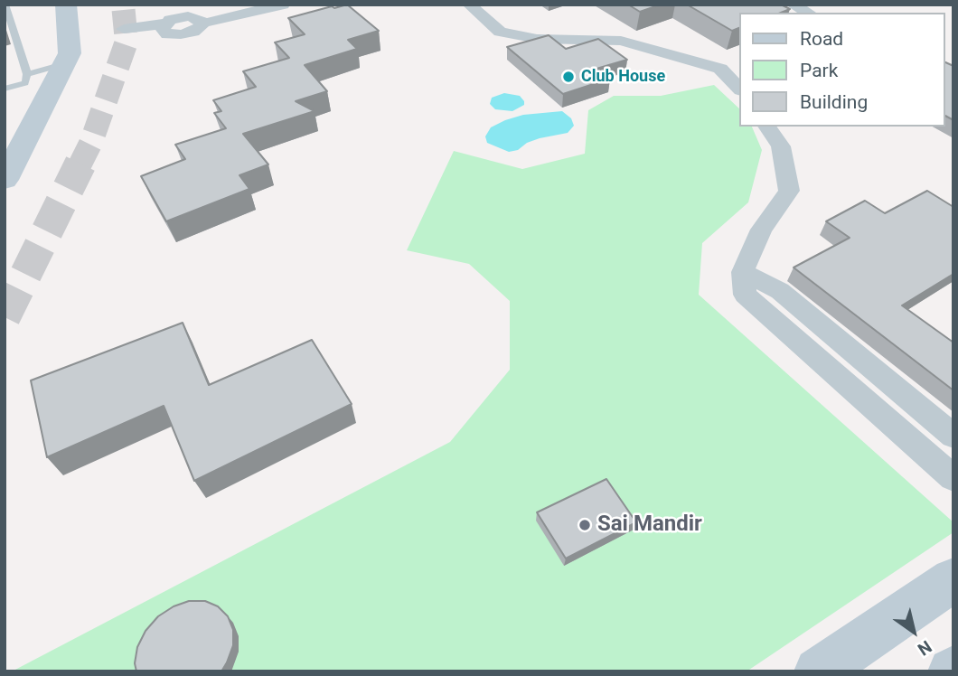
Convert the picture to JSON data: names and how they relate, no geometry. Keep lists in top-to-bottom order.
{
  "places": ["Club House", "Sai Mandir"],
  "legend": ["Road", "Park", "Building"],
  "north": "bottom right"
}
